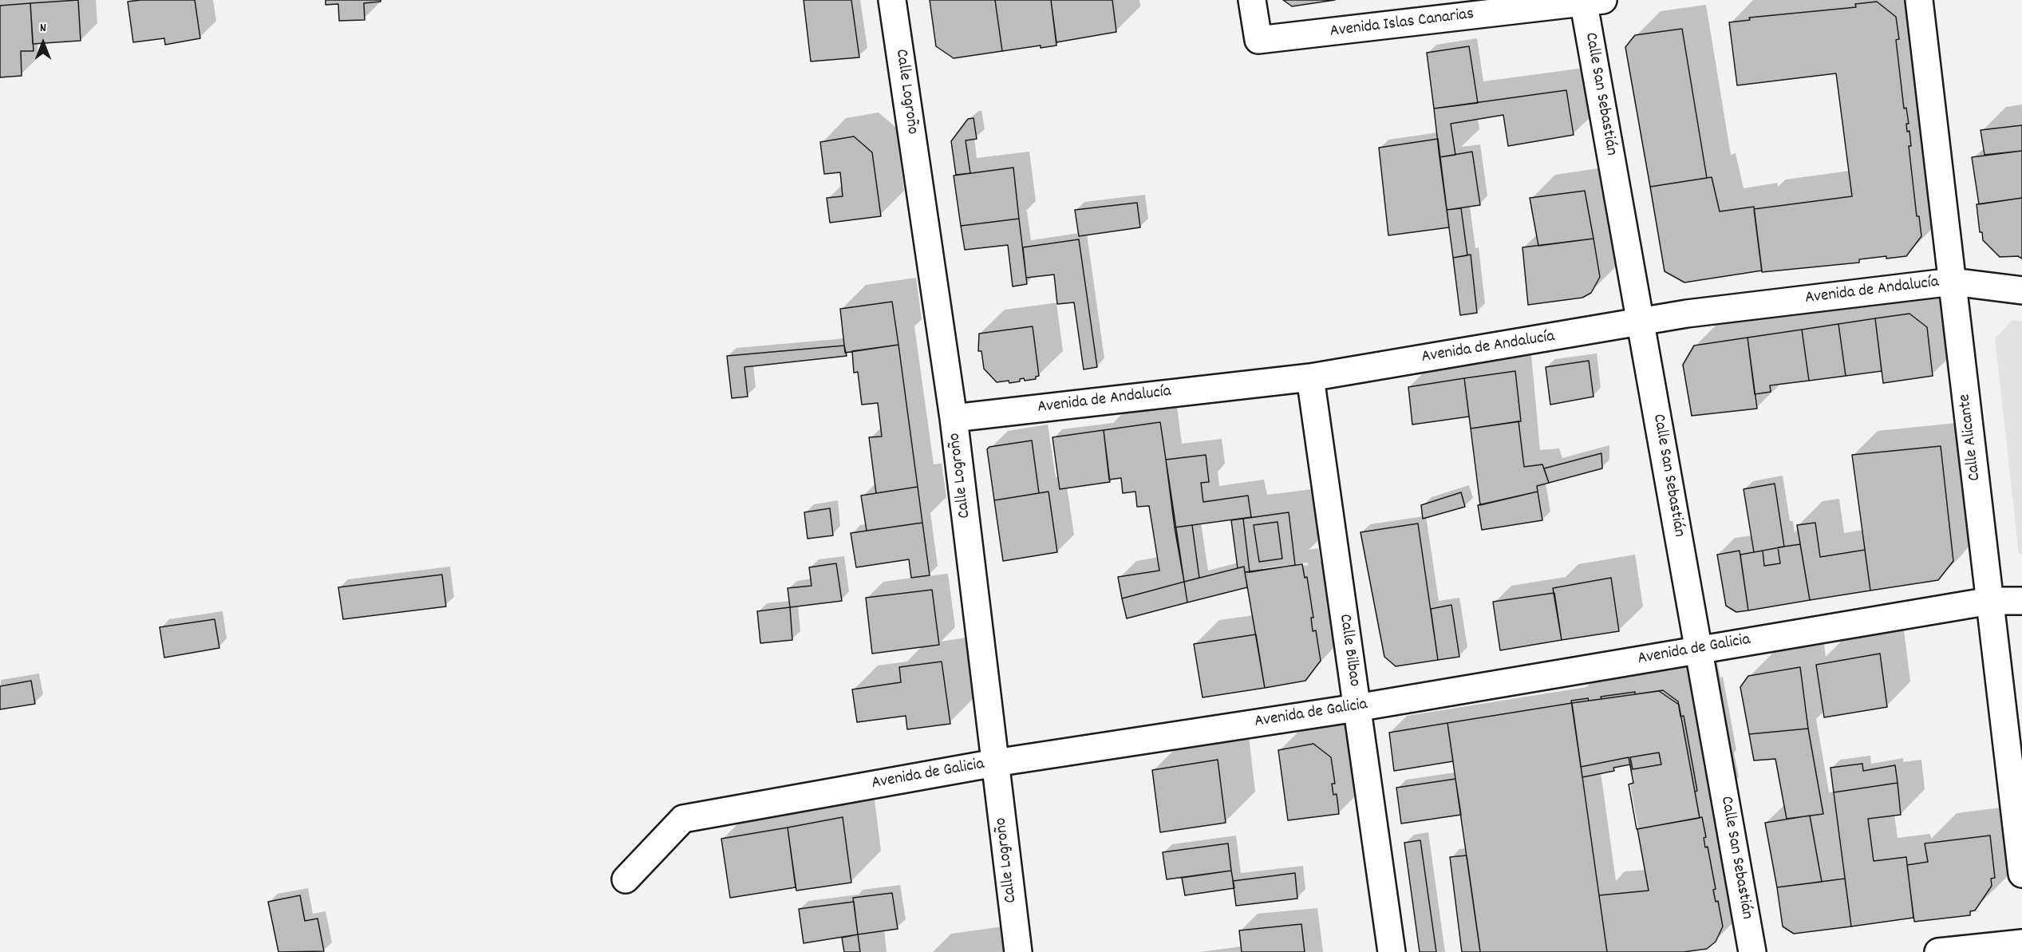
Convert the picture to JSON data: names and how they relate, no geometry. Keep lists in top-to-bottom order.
{
  "streets": {
    "street": [
      "Avenida Islas Canarias",
      "Calle Logroño",
      "Calle San Sebastián",
      "Avenida de Andalucía",
      "Calle Alicante",
      "Calle Bilbao",
      "Avenida de Galicia"
    ]
  },
  "crossings": [
    ["Avenida Islas Canarias", "Calle San Sebastián"],
    ["Calle Logroño", "Avenida de Andalucía"],
    ["Calle Logroño", "Avenida de Galicia"],
    ["Calle San Sebastián", "Avenida de Andalucía"],
    ["Calle San Sebastián", "Avenida de Galicia"],
    ["Avenida de Andalucía", "Calle Alicante"],
    ["Avenida de Andalucía", "Calle Bilbao"],
    ["Calle Alicante", "Avenida de Galicia"],
    ["Calle Bilbao", "Avenida de Galicia"]
  ],
  "north": "top"
}
